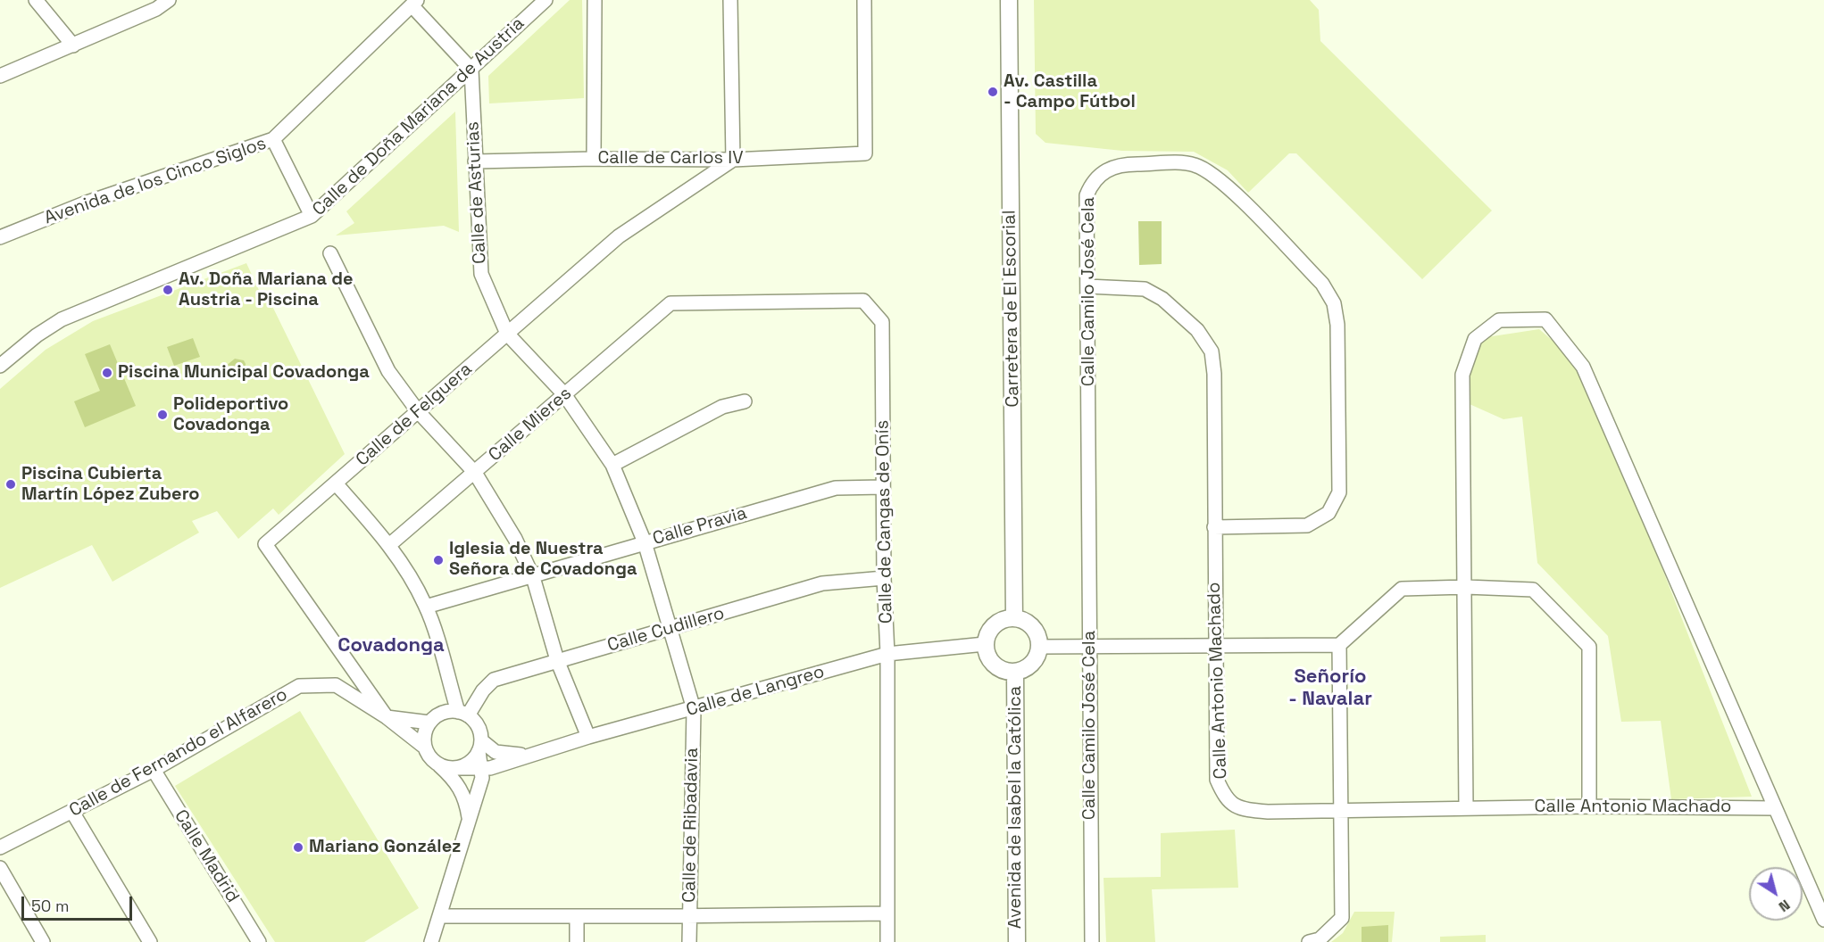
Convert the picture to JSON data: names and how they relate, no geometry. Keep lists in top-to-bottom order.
{
  "streets": {
    "street": [
      "Calle de Doña Mariana de Austria",
      "Calle de Carlos IV",
      "Avenida de los Cinco Siglos",
      "Calle de Asturias",
      "Calle Camilo José Cela",
      "Carretera de El Escorial",
      "Calle de Felguera",
      "Calle Mieres",
      "Calle de Cangas de Onís",
      "Calle Pravia",
      "Calle Cudillero",
      "Calle Antonio Machado",
      "Calle de Langreo",
      "Calle de Fernando el Alfarero",
      "Avenida de Isabel la Católica",
      "Calle de Ribadavia",
      "Calle Madrid"
    ]
  },
  "crossings": [
    ["Calle de Doña Mariana de Austria", "Calle de Asturias"],
    ["Calle de Carlos IV", "Calle de Asturias"],
    ["Calle de Carlos IV", "Calle de Felguera"],
    ["Calle de Asturias", "Calle de Felguera"],
    ["Calle de Asturias", "Calle Mieres"],
    ["Calle de Asturias", "Calle Pravia"],
    ["Calle de Asturias", "Calle Cudillero"],
    ["Calle de Asturias", "Calle de Langreo"],
    ["Calle de Asturias", "Calle de Ribadavia"],
    ["Calle Camilo José Cela", "Calle Antonio Machado"],
    ["Carretera de El Escorial", "Calle de Langreo"],
    ["Carretera de El Escorial", "Avenida de Isabel la Católica"],
    ["Calle de Felguera", "Calle de Fernando el Alfarero"],
    ["Calle Mieres", "Calle de Cangas de Onís"],
    ["Calle de Cangas de Onís", "Calle Pravia"],
    ["Calle de Cangas de Onís", "Calle Cudillero"],
    ["Calle de Cangas de Onís", "Calle de Langreo"],
    ["Calle Cudillero", "Calle de Fernando el Alfarero"],
    ["Calle de Langreo", "Avenida de Isabel la Católica"],
    ["Calle de Langreo", "Calle de Ribadavia"],
    ["Calle de Fernando el Alfarero", "Calle Madrid"]
  ],
  "districts": ["Covadonga", "Señorío - Navalar"],
  "places": [
    "Av. Castilla - Campo Fútbol",
    "Av. Doña Mariana de Austria - Piscina",
    "Piscina Municipal Covadonga",
    "Polideportivo Covadonga",
    "Piscina Cubierta Martín López Zubero",
    "Iglesia de Nuestra Señora de Covadonga",
    "Mariano González"
  ],
  "scale_bar": "50 m",
  "north": "bottom right"
}
